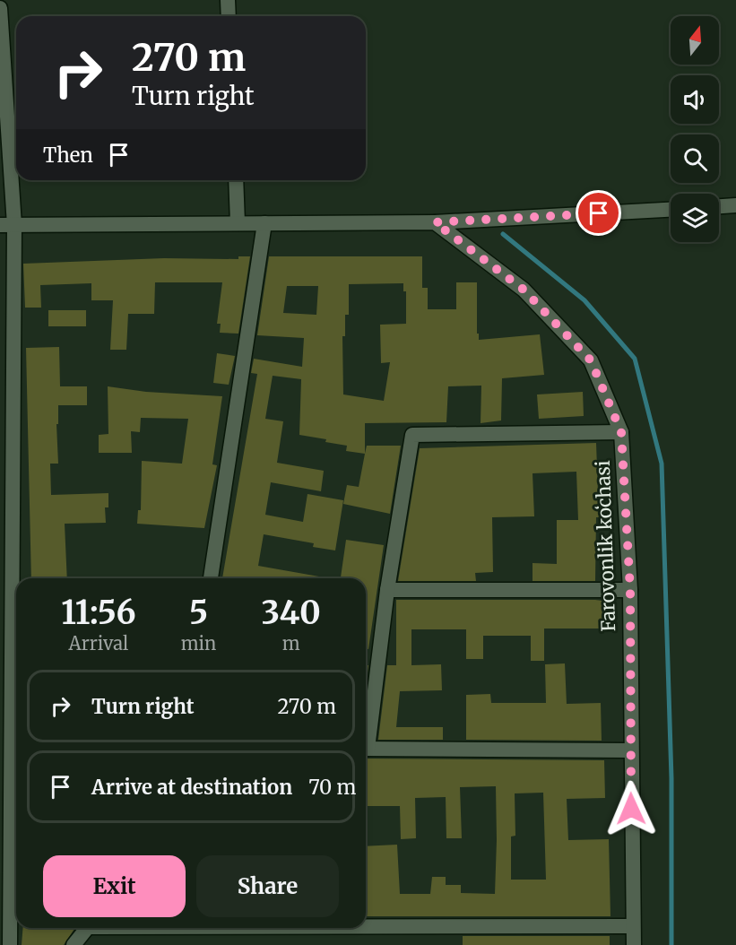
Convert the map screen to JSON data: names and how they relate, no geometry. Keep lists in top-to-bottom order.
{
  "streets": {
    "street": ["Farovonlik koʻchasi"]
  },
  "north": "top",
  "page": {
    "turn": ["270 m", "Turn right"],
    "then": "Then",
    "eta": [
      "11:56",
      "Arrival",
      "5",
      "min",
      "340",
      "m"
    ],
    "list": [
      {
        "name": "Turn right",
        "value": "270 m"
      },
      {
        "name": "Arrive at destination",
        "value": "70 m"
      }
    ],
    "buttons": ["Exit", "Share"]
  }
}
